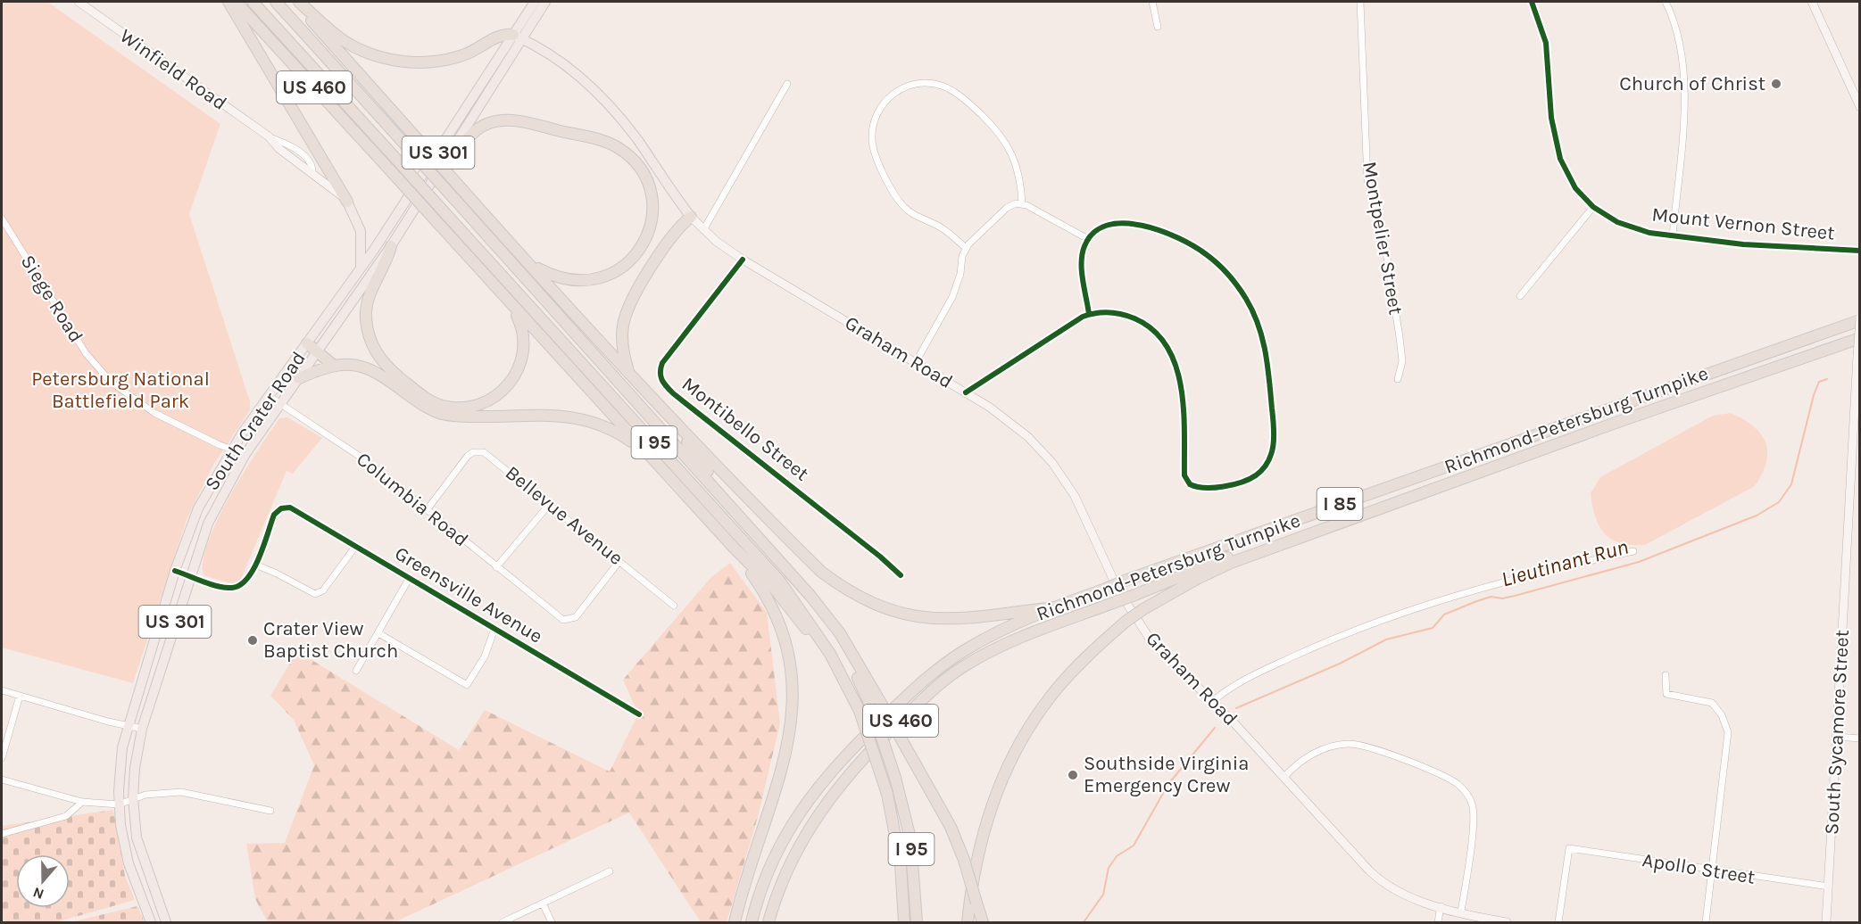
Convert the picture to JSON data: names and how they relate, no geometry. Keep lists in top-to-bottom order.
{
  "streets": {
    "highway": [
      "US 460",
      "Richmond-Petersburg Turnpike",
      "I 95",
      "I 85"
    ],
    "main road": [
      "Winfield Road",
      "US 301",
      "Graham Road",
      "South Crater Road",
      "South Sycamore Street"
    ],
    "street": [
      "Mount Vernon Street",
      "Montpelier Street",
      "Siege Road",
      "Montibello Street",
      "Columbia Road",
      "Bellevue Avenue",
      "Greensville Avenue",
      "Apollo Street"
    ]
  },
  "crossings": [
    ["Winfield Road", "South Crater Road"],
    ["US 460", "Richmond-Petersburg Turnpike"],
    ["US 460", "I 95"],
    ["Siege Road", "South Crater Road"],
    ["Graham Road", "South Crater Road"],
    ["Graham Road", "Montibello Street"],
    ["Richmond-Petersburg Turnpike", "South Sycamore Street"],
    ["South Crater Road", "Columbia Road"],
    ["Columbia Road", "Bellevue Avenue"],
    ["South Sycamore Street", "Apollo Street"]
  ],
  "water": ["Lieutinant Run"],
  "parks": ["Petersburg National Battlefield Park"],
  "places": ["Church of Christ", "Crater View Baptist Church", "Southside Virginia Emergency Crew"],
  "north": "bottom"
}
